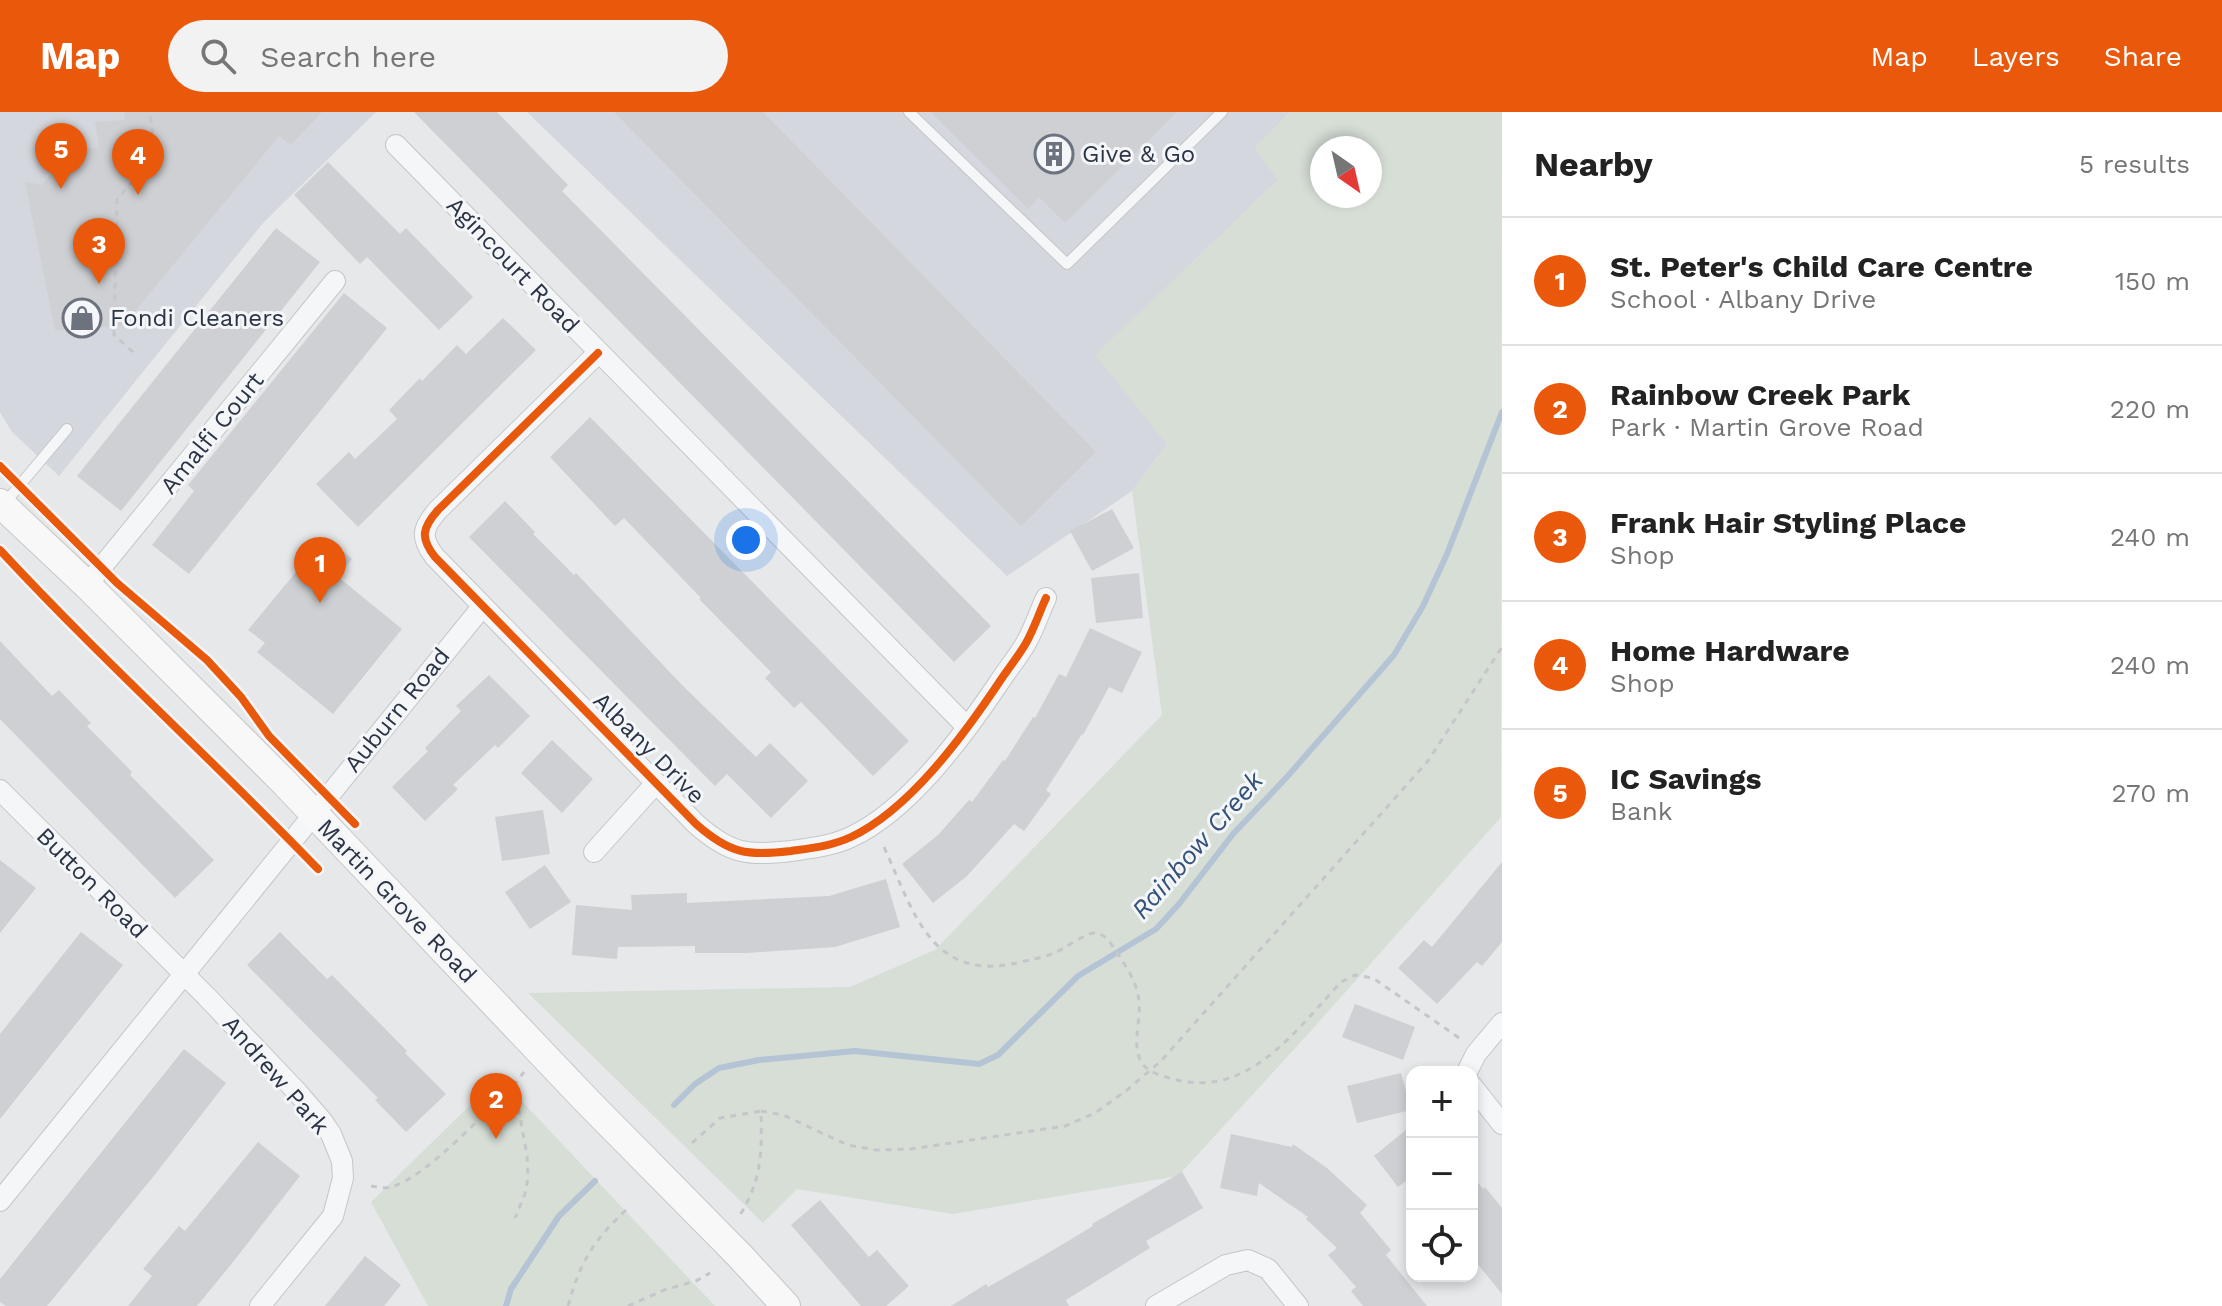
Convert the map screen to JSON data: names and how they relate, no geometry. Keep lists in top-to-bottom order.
{
  "streets": {
    "street": [
      "Agincourt Road",
      "Amalfi Court",
      "Auburn Road",
      "Albany Drive",
      "Button Road",
      "Martin Grove Road",
      "Andrew Park"
    ]
  },
  "crossings": [
    ["Agincourt Road", "Albany Drive"],
    ["Amalfi Court", "Martin Grove Road"],
    ["Auburn Road", "Albany Drive"],
    ["Auburn Road", "Martin Grove Road"],
    ["Button Road", "Andrew Park"]
  ],
  "water": ["Rainbow Creek"],
  "places": {
    "building": ["Give & Go"],
    "shop": ["Fondi Cleaners"]
  },
  "north": "bottom right",
  "page": {
    "header": "Map",
    "search": "Search here",
    "nav": ["Map", "Layers", "Share"],
    "heading": ["Nearby", "5 results"],
    "pins": [
      "5",
      "4",
      "3",
      "1",
      "2"
    ],
    "list": [
      {
        "mark": "1",
        "name": "St. Peter's Child Care Centre",
        "note": "School · Albany Drive",
        "value": "150 m"
      },
      {
        "mark": "2",
        "name": "Rainbow Creek Park",
        "note": "Park · Martin Grove Road",
        "value": "220 m"
      },
      {
        "mark": "3",
        "name": "Frank Hair Styling Place",
        "note": "Shop",
        "value": "240 m"
      },
      {
        "mark": "4",
        "name": "Home Hardware",
        "note": "Shop",
        "value": "240 m"
      },
      {
        "mark": "5",
        "name": "IC Savings",
        "note": "Bank",
        "value": "270 m"
      }
    ],
    "map_buttons": ["+", "−"]
  }
}
